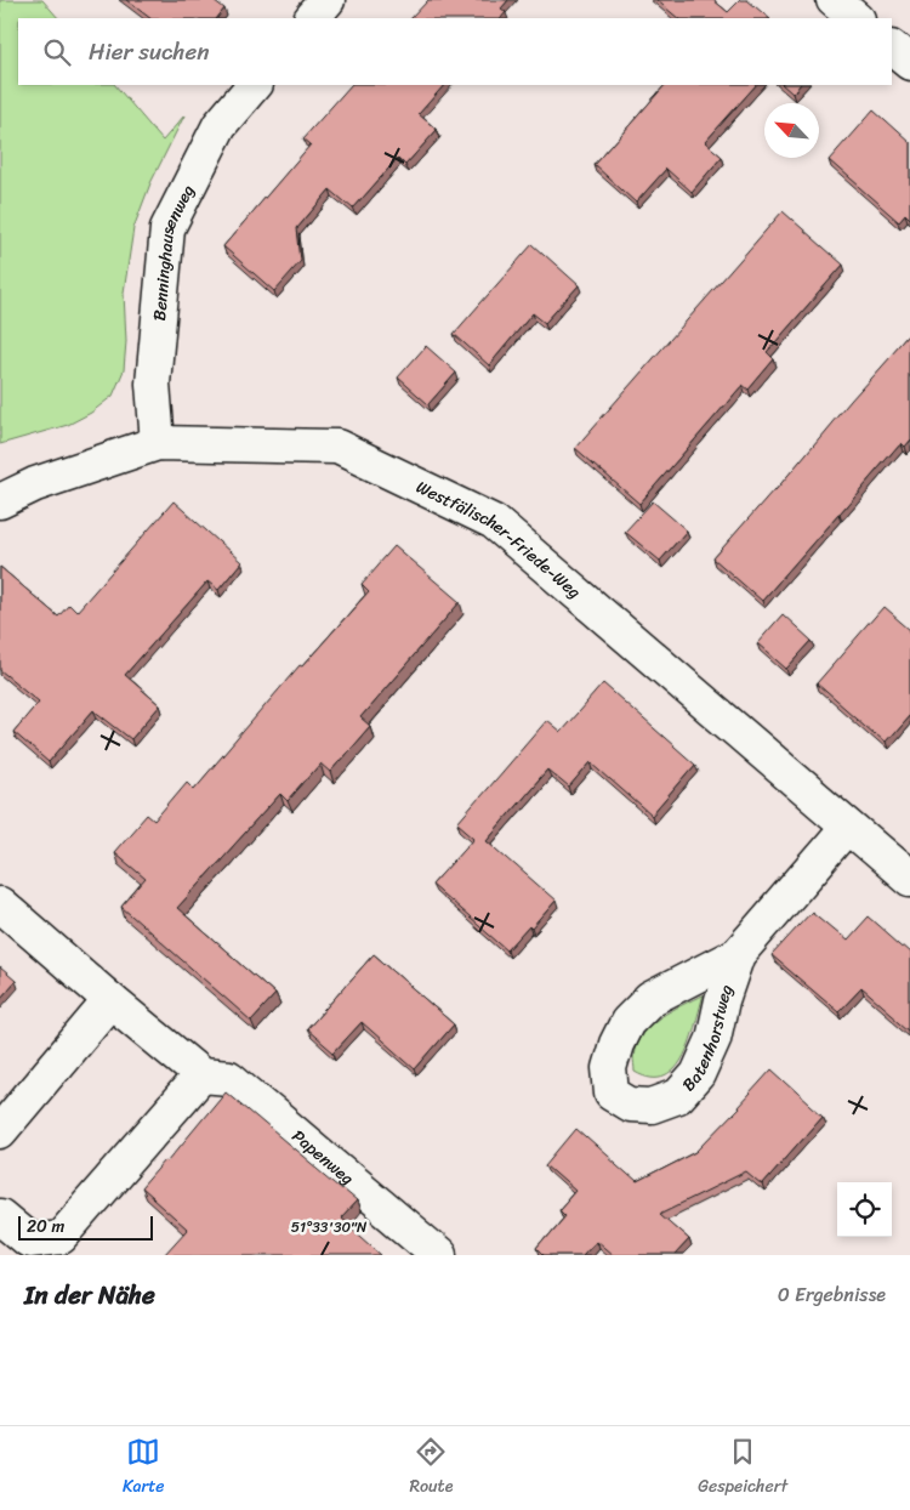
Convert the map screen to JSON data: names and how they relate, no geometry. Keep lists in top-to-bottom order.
{
  "streets": {
    "street": [
      "Benninghausenweg",
      "Westfälischer-Friede-Weg",
      "Batenhorstweg",
      "Papenweg"
    ]
  },
  "crossings": [
    ["Benninghausenweg", "Westfälischer-Friede-Weg"],
    ["Westfälischer-Friede-Weg", "Batenhorstweg"]
  ],
  "scale_bar": "20 m",
  "north": "top left",
  "page": {
    "search": "Hier suchen",
    "scale": "20 m",
    "heading": ["In der Nähe", "0 Ergebnisse"],
    "nav": ["Karte", "Route", "Gespeichert"]
  },
  "coordinates": ["51°33'30\"N"]
}
